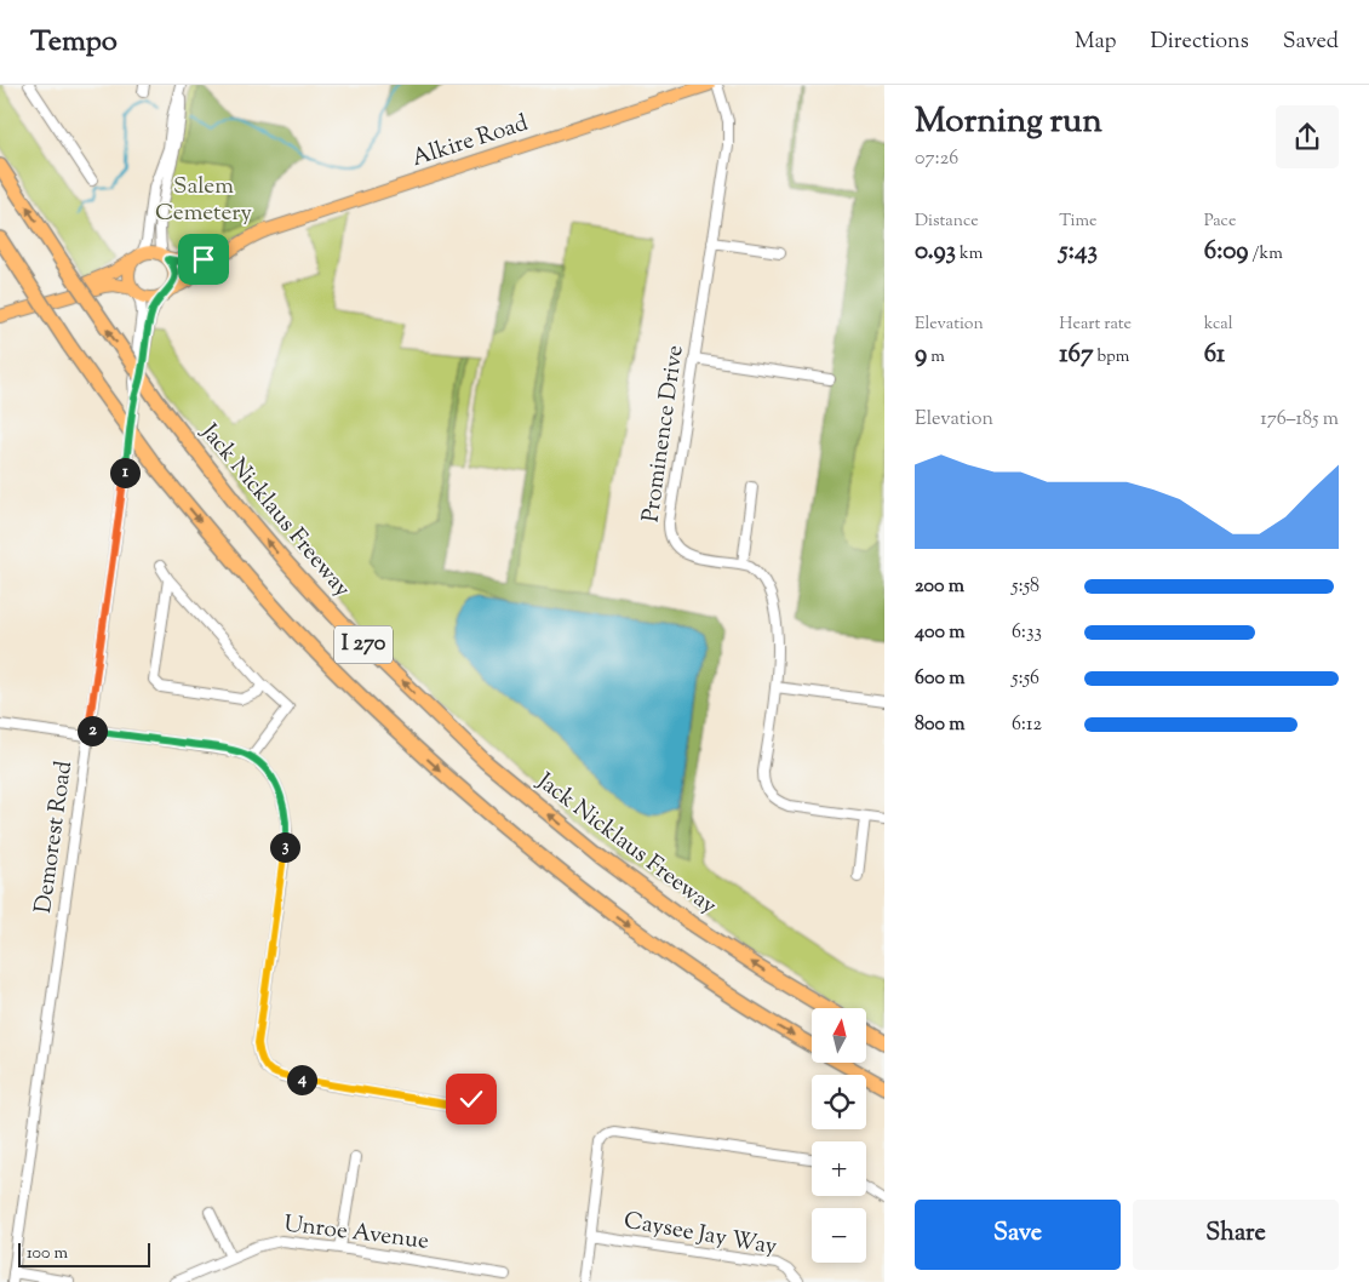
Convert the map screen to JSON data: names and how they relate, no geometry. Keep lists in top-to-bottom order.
{
  "streets": {
    "highway": ["Jack Nicklaus Freeway", "I 270"],
    "main road": ["Alkire Road"],
    "street": [
      "Prominence Drive",
      "Demorest Road",
      "Unroe Avenue",
      "Caysee Jay Way"
    ]
  },
  "crossings": [
    ["Alkire Road", "Demorest Road"]
  ],
  "parks": ["Salem Cemetery"],
  "scale_bar": "100 m",
  "north": "top",
  "page": {
    "header": "Tempo",
    "nav": ["Map", "Directions", "Saved"],
    "heading": ["Morning run", "07:26"],
    "stats": [
      ["Distance", "0.93 km"],
      ["Time", "5:43"],
      ["Pace", "6:09 /km"],
      ["Elevation", "9 m"],
      ["Heart rate", "167 bpm"],
      ["kcal", "61"]
    ],
    "chart": ["Elevation", "176–185 m"],
    "pins": [
      "1",
      "2",
      "3",
      "4"
    ],
    "list": [
      {
        "name": "200 m",
        "note": "5:58"
      },
      {
        "name": "400 m",
        "note": "6:33"
      },
      {
        "name": "600 m",
        "note": "5:56"
      },
      {
        "name": "800 m",
        "note": "6:12"
      }
    ],
    "map_buttons": ["+", "−"],
    "buttons": ["Save", "Share"],
    "scale": "100 m"
  }
}
